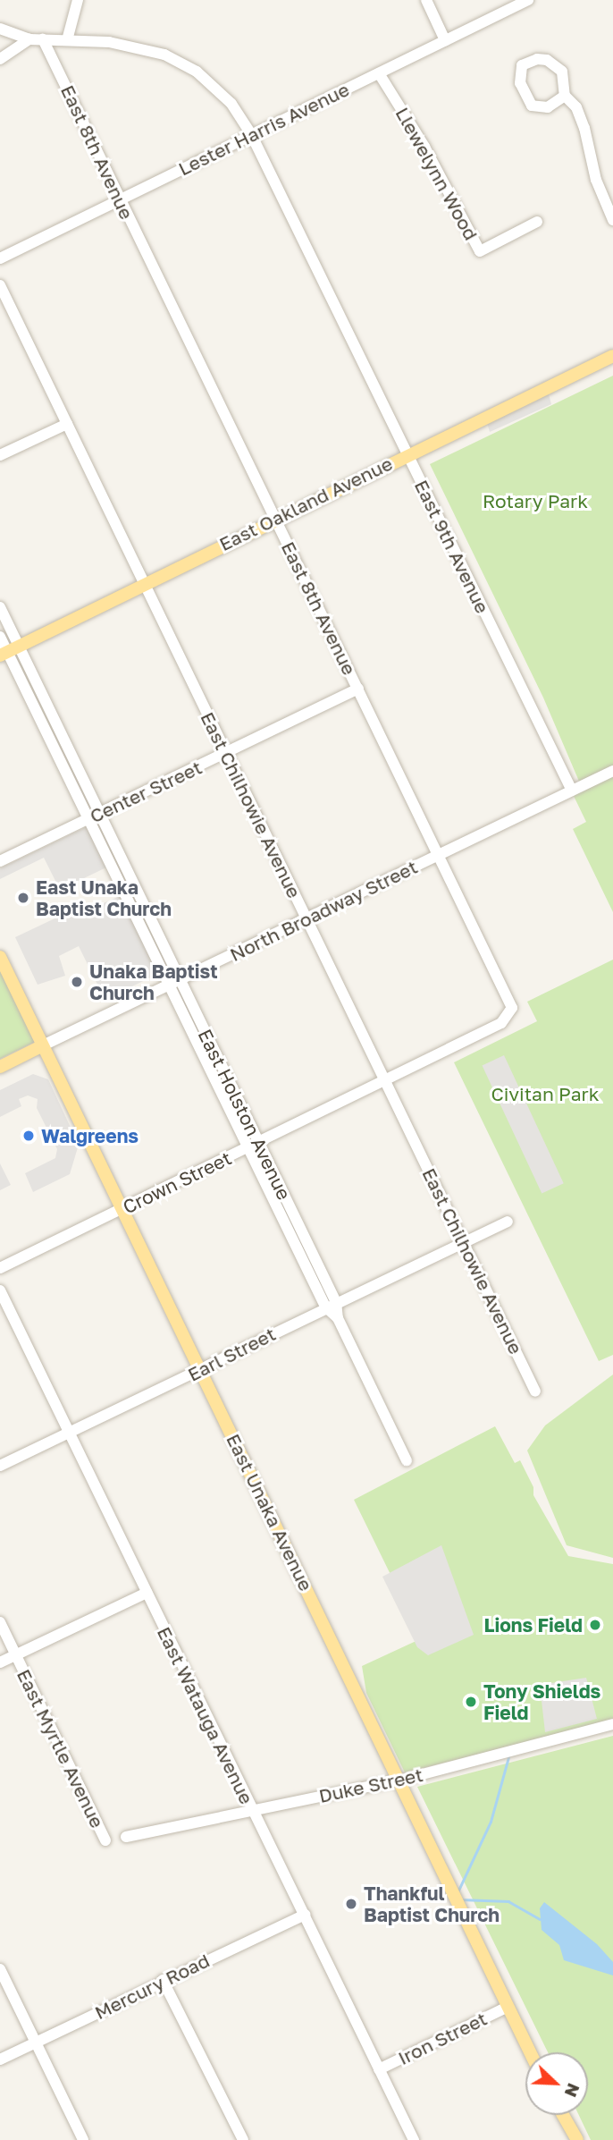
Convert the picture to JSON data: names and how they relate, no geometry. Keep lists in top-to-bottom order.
{
  "streets": {
    "main road": ["East Oakland Avenue", "North Broadway Street", "East Unaka Avenue"],
    "street": [
      "Lester Harris Avenue",
      "East 8th Avenue",
      "Llewelynn Wood",
      "East 9th Avenue",
      "Center Street",
      "East Chilhowie Avenue",
      "East Holston Avenue",
      "Crown Street",
      "Earl Street",
      "East Watauga Avenue",
      "East Myrtle Avenue",
      "Duke Street",
      "Mercury Road",
      "Iron Street"
    ]
  },
  "crossings": [
    ["Lester Harris Avenue", "East 8th Avenue"],
    ["Lester Harris Avenue", "Llewelynn Wood"],
    ["Lester Harris Avenue", "East 9th Avenue"],
    ["East 8th Avenue", "East Oakland Avenue"],
    ["East 8th Avenue", "East 9th Avenue"],
    ["East 8th Avenue", "Center Street"],
    ["East 8th Avenue", "North Broadway Street"],
    ["East 8th Avenue", "Crown Street"],
    ["East Oakland Avenue", "East 9th Avenue"],
    ["East Oakland Avenue", "East Chilhowie Avenue"],
    ["East Oakland Avenue", "East Holston Avenue"],
    ["East 9th Avenue", "North Broadway Street"],
    ["Center Street", "East Chilhowie Avenue"],
    ["Center Street", "East Holston Avenue"],
    ["East Chilhowie Avenue", "North Broadway Street"],
    ["East Chilhowie Avenue", "Crown Street"],
    ["East Chilhowie Avenue", "Earl Street"],
    ["North Broadway Street", "East Holston Avenue"],
    ["North Broadway Street", "East Unaka Avenue"],
    ["East Holston Avenue", "Crown Street"],
    ["East Holston Avenue", "Earl Street"],
    ["Crown Street", "East Unaka Avenue"],
    ["Earl Street", "East Unaka Avenue"],
    ["Earl Street", "East Watauga Avenue"],
    ["East Unaka Avenue", "Duke Street"],
    ["East Unaka Avenue", "Iron Street"],
    ["East Watauga Avenue", "Duke Street"],
    ["East Watauga Avenue", "Mercury Road"],
    ["East Watauga Avenue", "Iron Street"]
  ],
  "parks": ["Rotary Park", "Civitan Park"],
  "places": [
    "East Unaka Baptist Church",
    "Unaka Baptist Church",
    "Walgreens",
    "Lions Field",
    "Tony Shields Field",
    "Thankful Baptist Church"
  ],
  "north": "bottom right"
}
